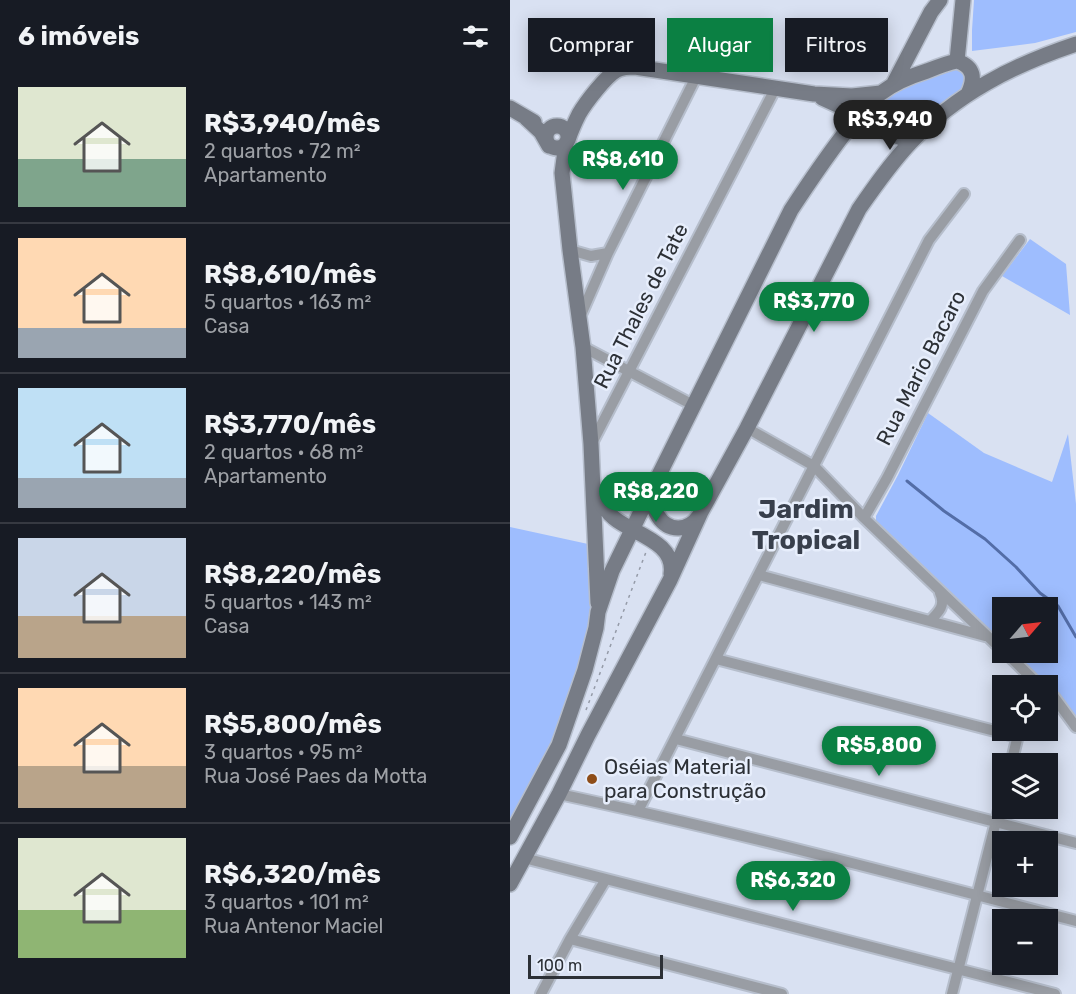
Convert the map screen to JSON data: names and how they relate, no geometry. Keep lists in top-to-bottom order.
{
  "streets": {
    "street": ["Rua Thales de Tate", "Rua Mario Bacaro"]
  },
  "districts": ["Jardim Tropical"],
  "places": ["Oséias Material para Construção"],
  "scale_bar": "100 m",
  "north": "top right",
  "page": {
    "heading": "6 imóveis",
    "chip": ["Comprar", "Alugar", "Filtros"],
    "list": [
      {
        "name": "R$3,940/mês",
        "note": "2 quartos · 72 m² · Apartamento"
      },
      {
        "name": "R$8,610/mês",
        "note": "5 quartos · 163 m² · Casa"
      },
      {
        "name": "R$3,770/mês",
        "note": "2 quartos · 68 m² · Apartamento"
      },
      {
        "name": "R$8,220/mês",
        "note": "5 quartos · 143 m² · Casa"
      },
      {
        "name": "R$5,800/mês",
        "note": "3 quartos · 95 m² · Rua José Paes da Motta"
      },
      {
        "name": "R$6,320/mês",
        "note": "3 quartos · 101 m² · Rua Antenor Maciel"
      }
    ],
    "price": [
      "R$3,940",
      "R$8,610",
      "R$3,770",
      "R$8,220",
      "R$5,800",
      "R$6,320"
    ],
    "map_buttons": ["+", "−"],
    "scale": "100 m"
  }
}
